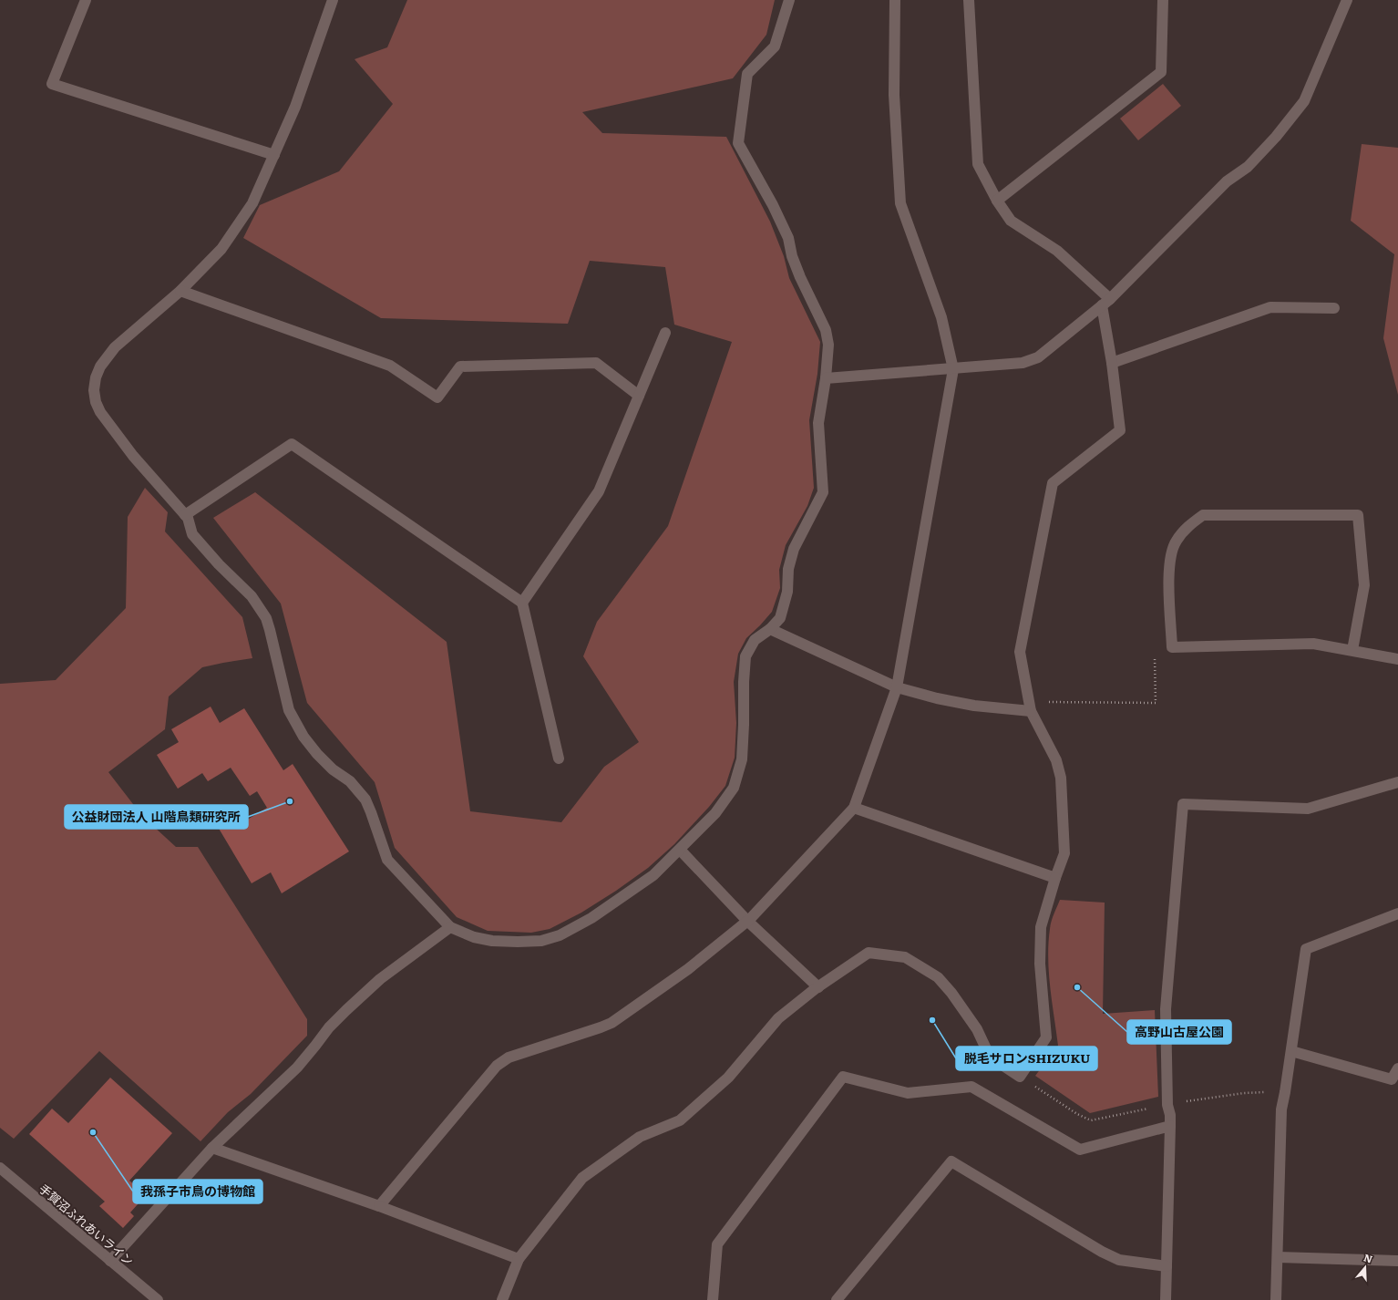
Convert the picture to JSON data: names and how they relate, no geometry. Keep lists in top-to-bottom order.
{
  "streets": {
    "street": ["手賀沼ふれあいライン"]
  },
  "places": [
    "公益財団法人 山階鳥類研究所",
    "高野山古屋公園",
    "脱毛サロンSHIZUKU",
    "我孫子市鳥の博物館"
  ],
  "north": "top"
}
